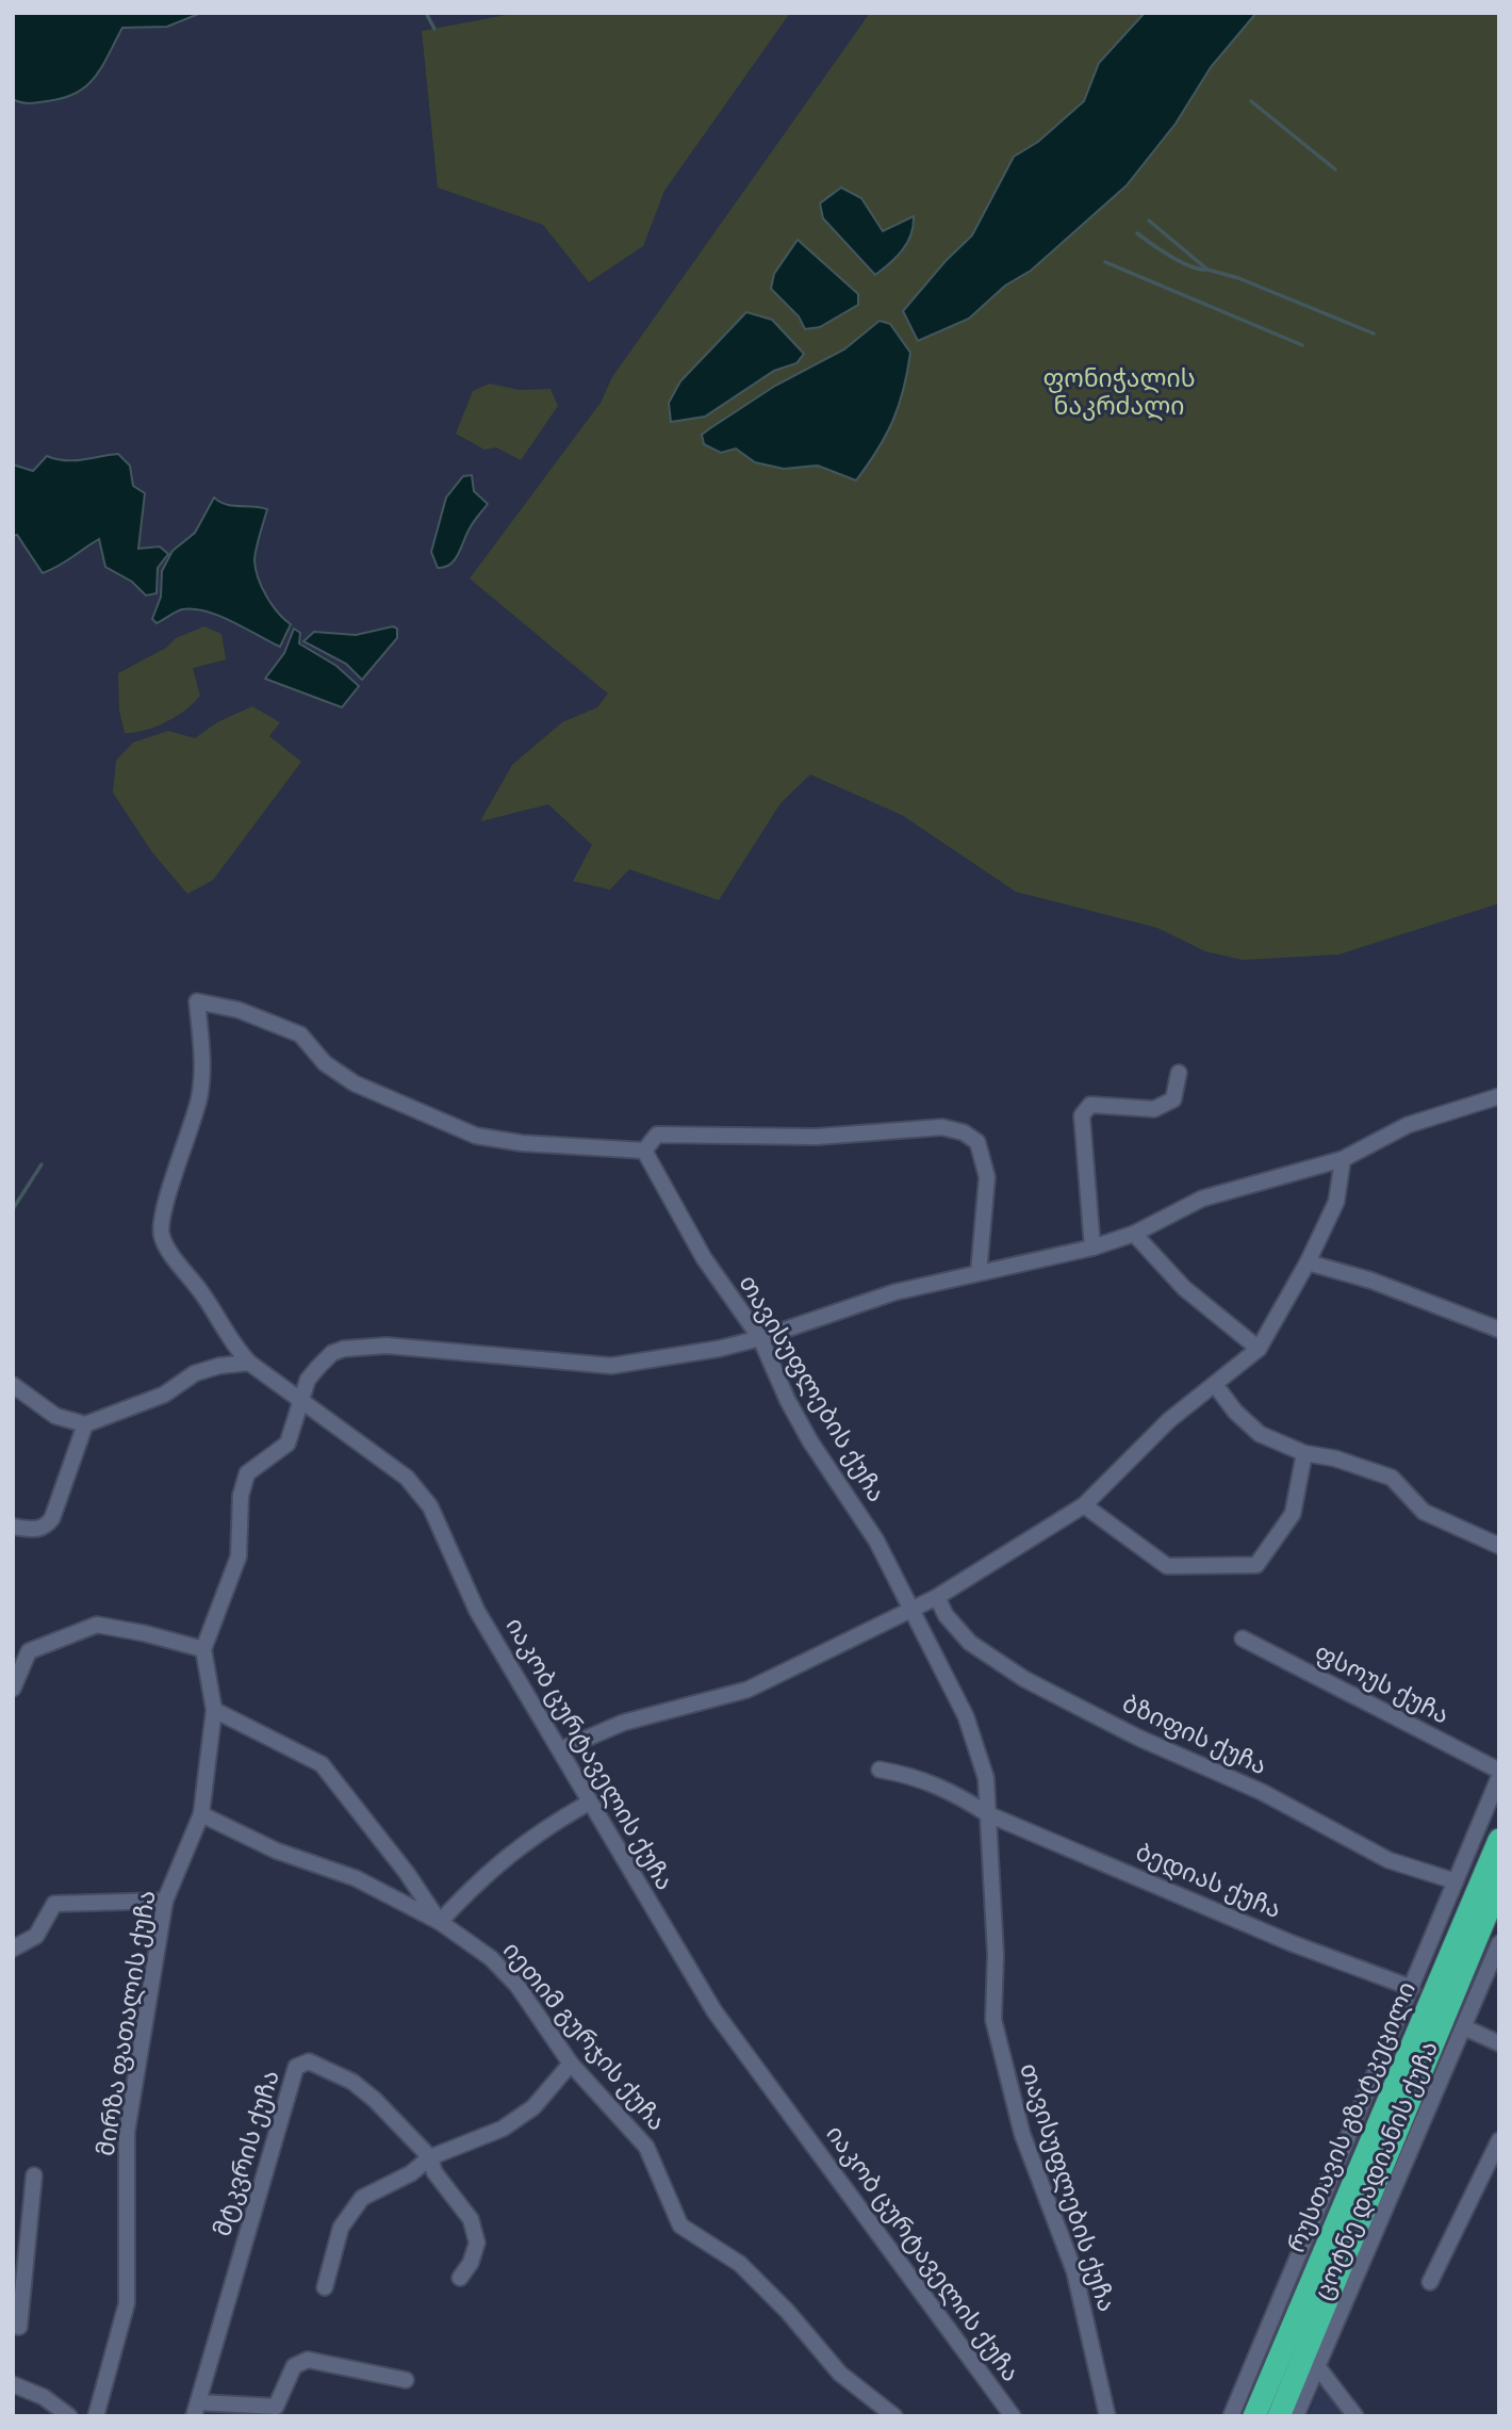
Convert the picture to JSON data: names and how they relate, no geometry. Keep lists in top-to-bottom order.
{
  "streets": {
    "highway": ["რუსთავის გზატკეცილი"],
    "street": [
      "თავისუფლების ქუჩა",
      "ფსოუს ქუჩა",
      "ბზიფის ქუჩა",
      "იაკობ ცურტაველის ქუჩა",
      "ბედიას ქუჩა",
      "მირზა ფათალის ქუჩა",
      "იეთიმ გურჯის ქუჩა",
      "მტკვრის ქუჩა",
      "ცოტნე დადიანის ქუჩა"
    ]
  },
  "crossings": [
    ["თავისუფლების ქუჩა", "ბედიას ქუჩა"],
    ["ბზიფის ქუჩა", "ცოტნე დადიანის ქუჩა"],
    ["ბედიას ქუჩა", "ცოტნე დადიანის ქუჩა"],
    ["მირზა ფათალის ქუჩა", "იეთიმ გურჯის ქუჩა"]
  ],
  "parks": ["ფონიჭალის ნაკრძალი"]
}
